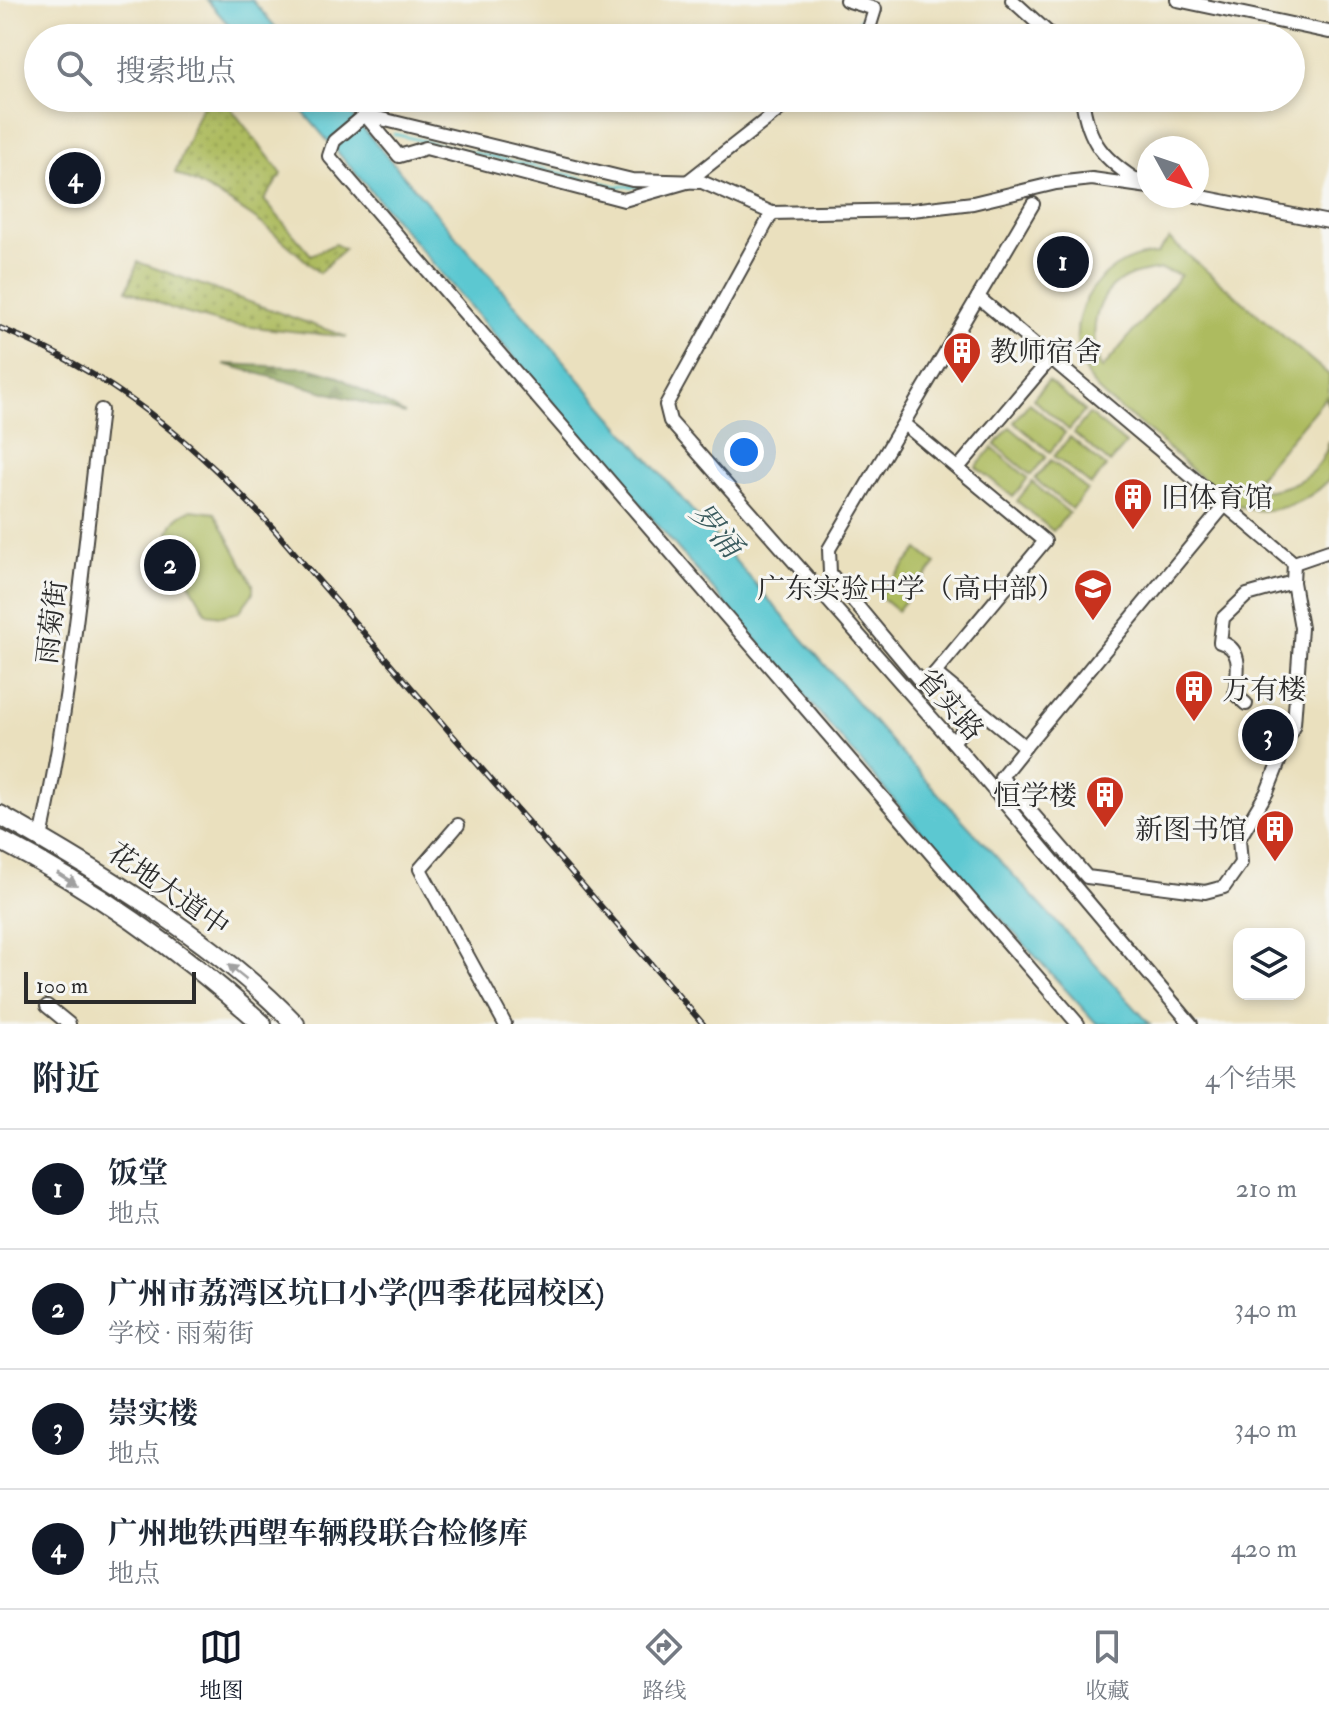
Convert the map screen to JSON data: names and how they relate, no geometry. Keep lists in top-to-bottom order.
{
  "streets": {
    "main road": ["花地大道中"],
    "street": ["雨菊街", "省实路"]
  },
  "crossings": [
    ["雨菊街", "花地大道中"]
  ],
  "water": ["罗涌"],
  "places": {
    "building": [
      "教师宿舍",
      "旧体育馆",
      "万有楼",
      "恒学楼",
      "新图书馆"
    ],
    "school or university": ["广东实验中学（高中部）"]
  },
  "scale_bar": "100 m",
  "north": "bottom right",
  "page": {
    "search": "搜索地点",
    "pins": [
      "4",
      "1",
      "2",
      "3"
    ],
    "scale": "100 m",
    "heading": ["附近", "4个结果"],
    "list": [
      {
        "mark": "1",
        "name": "饭堂",
        "note": "地点",
        "value": "210 m"
      },
      {
        "mark": "2",
        "name": "广州市荔湾区坑口小学(四季花园校区)",
        "note": "学校 · 雨菊街",
        "value": "340 m"
      },
      {
        "mark": "3",
        "name": "崇实楼",
        "note": "地点",
        "value": "340 m"
      },
      {
        "mark": "4",
        "name": "广州地铁西塱车辆段联合检修库",
        "note": "地点",
        "value": "420 m"
      }
    ],
    "nav": ["地图", "路线", "收藏"]
  }
}
